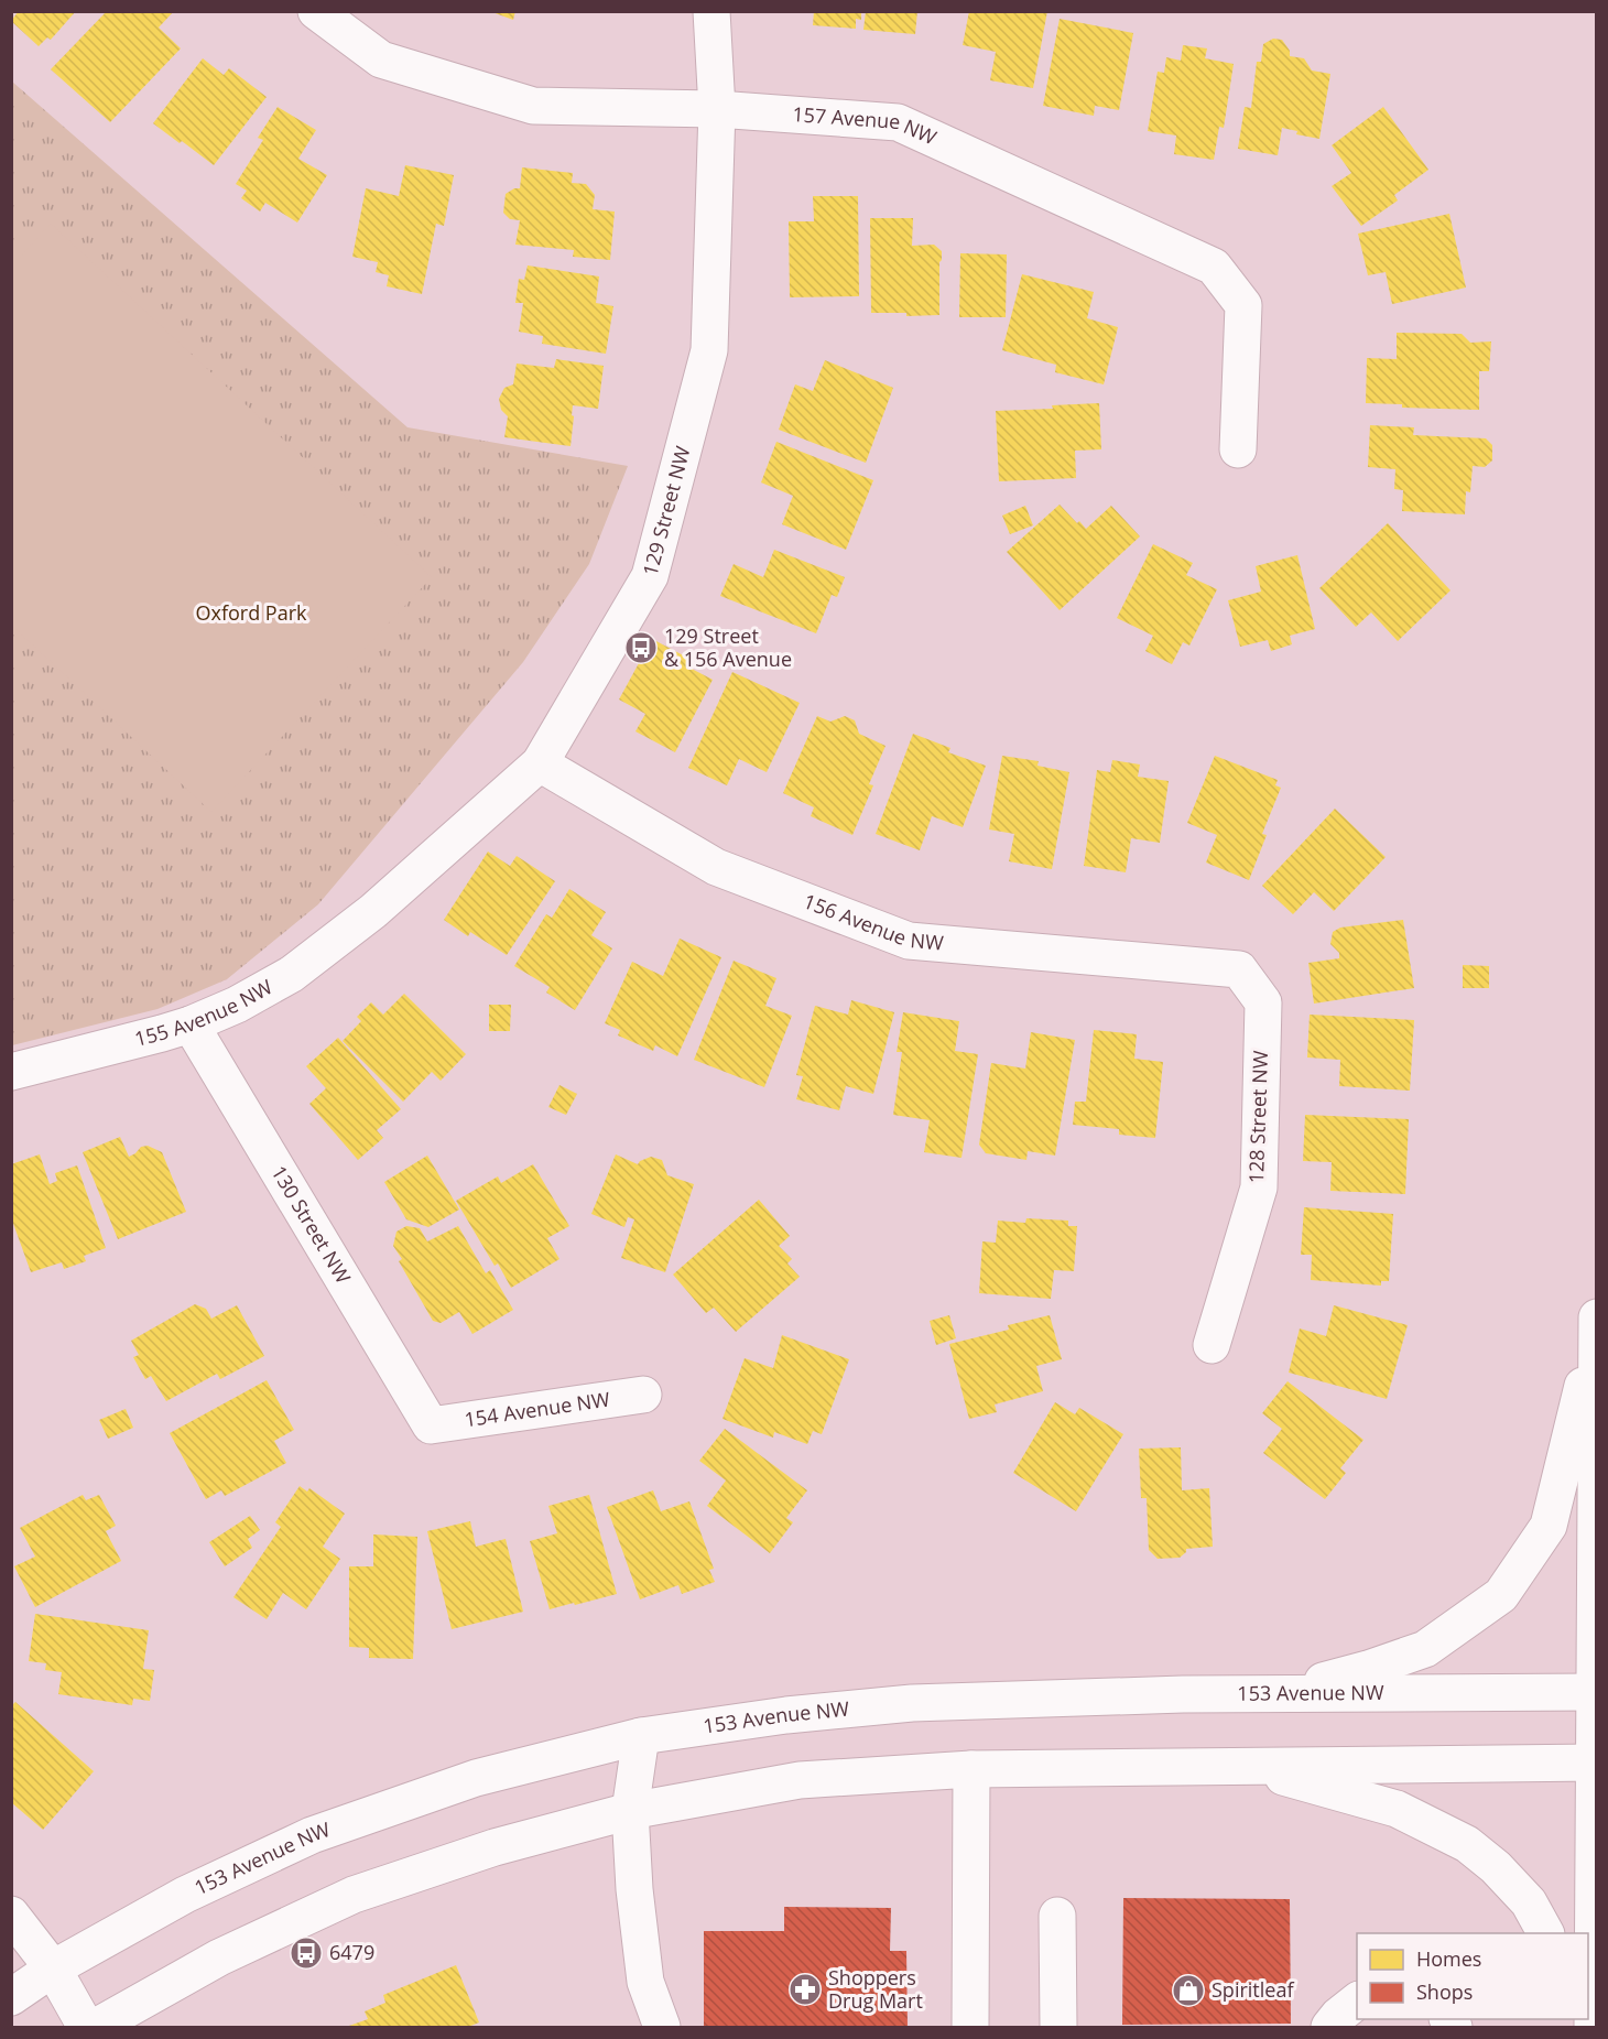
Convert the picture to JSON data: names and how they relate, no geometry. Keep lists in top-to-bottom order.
{
  "streets": {
    "main road": [
      "157 Avenue NW",
      "129 Street NW",
      "156 Avenue NW",
      "155 Avenue NW",
      "128 Street NW",
      "130 Street NW",
      "154 Avenue NW",
      "153 Avenue NW"
    ]
  },
  "crossings": [
    ["157 Avenue NW", "129 Street NW"],
    ["129 Street NW", "156 Avenue NW"],
    ["129 Street NW", "155 Avenue NW"],
    ["156 Avenue NW", "128 Street NW"],
    ["155 Avenue NW", "130 Street NW"],
    ["130 Street NW", "154 Avenue NW"]
  ],
  "parks": ["Oxford Park"],
  "places": {
    "bus stop": ["129 Street & 156 Avenue", "6479"],
    "pharmacy": ["Shoppers Drug Mart"],
    "shop": ["Spiritleaf"]
  },
  "legend": ["Homes", "Shops"]
}
